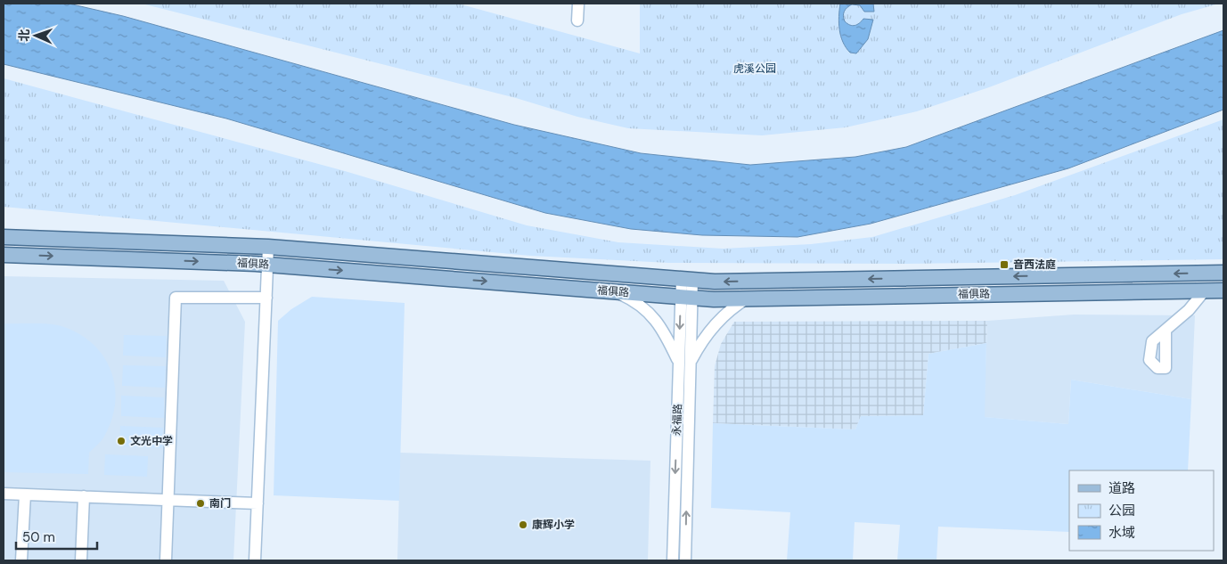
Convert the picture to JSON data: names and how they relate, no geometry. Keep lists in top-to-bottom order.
{
  "streets": {
    "main road": ["福俱路"],
    "street": ["永福路"]
  },
  "crossings": [
    ["福俱路", "永福路"]
  ],
  "parks": ["虎溪公园"],
  "places": {
    "transit": ["音西法庭"],
    "other": ["文光中学", "南门", "康辉小学"]
  },
  "legend": ["道路", "公园", "水域"],
  "scale_bar": "50 m",
  "north": "left"
}
